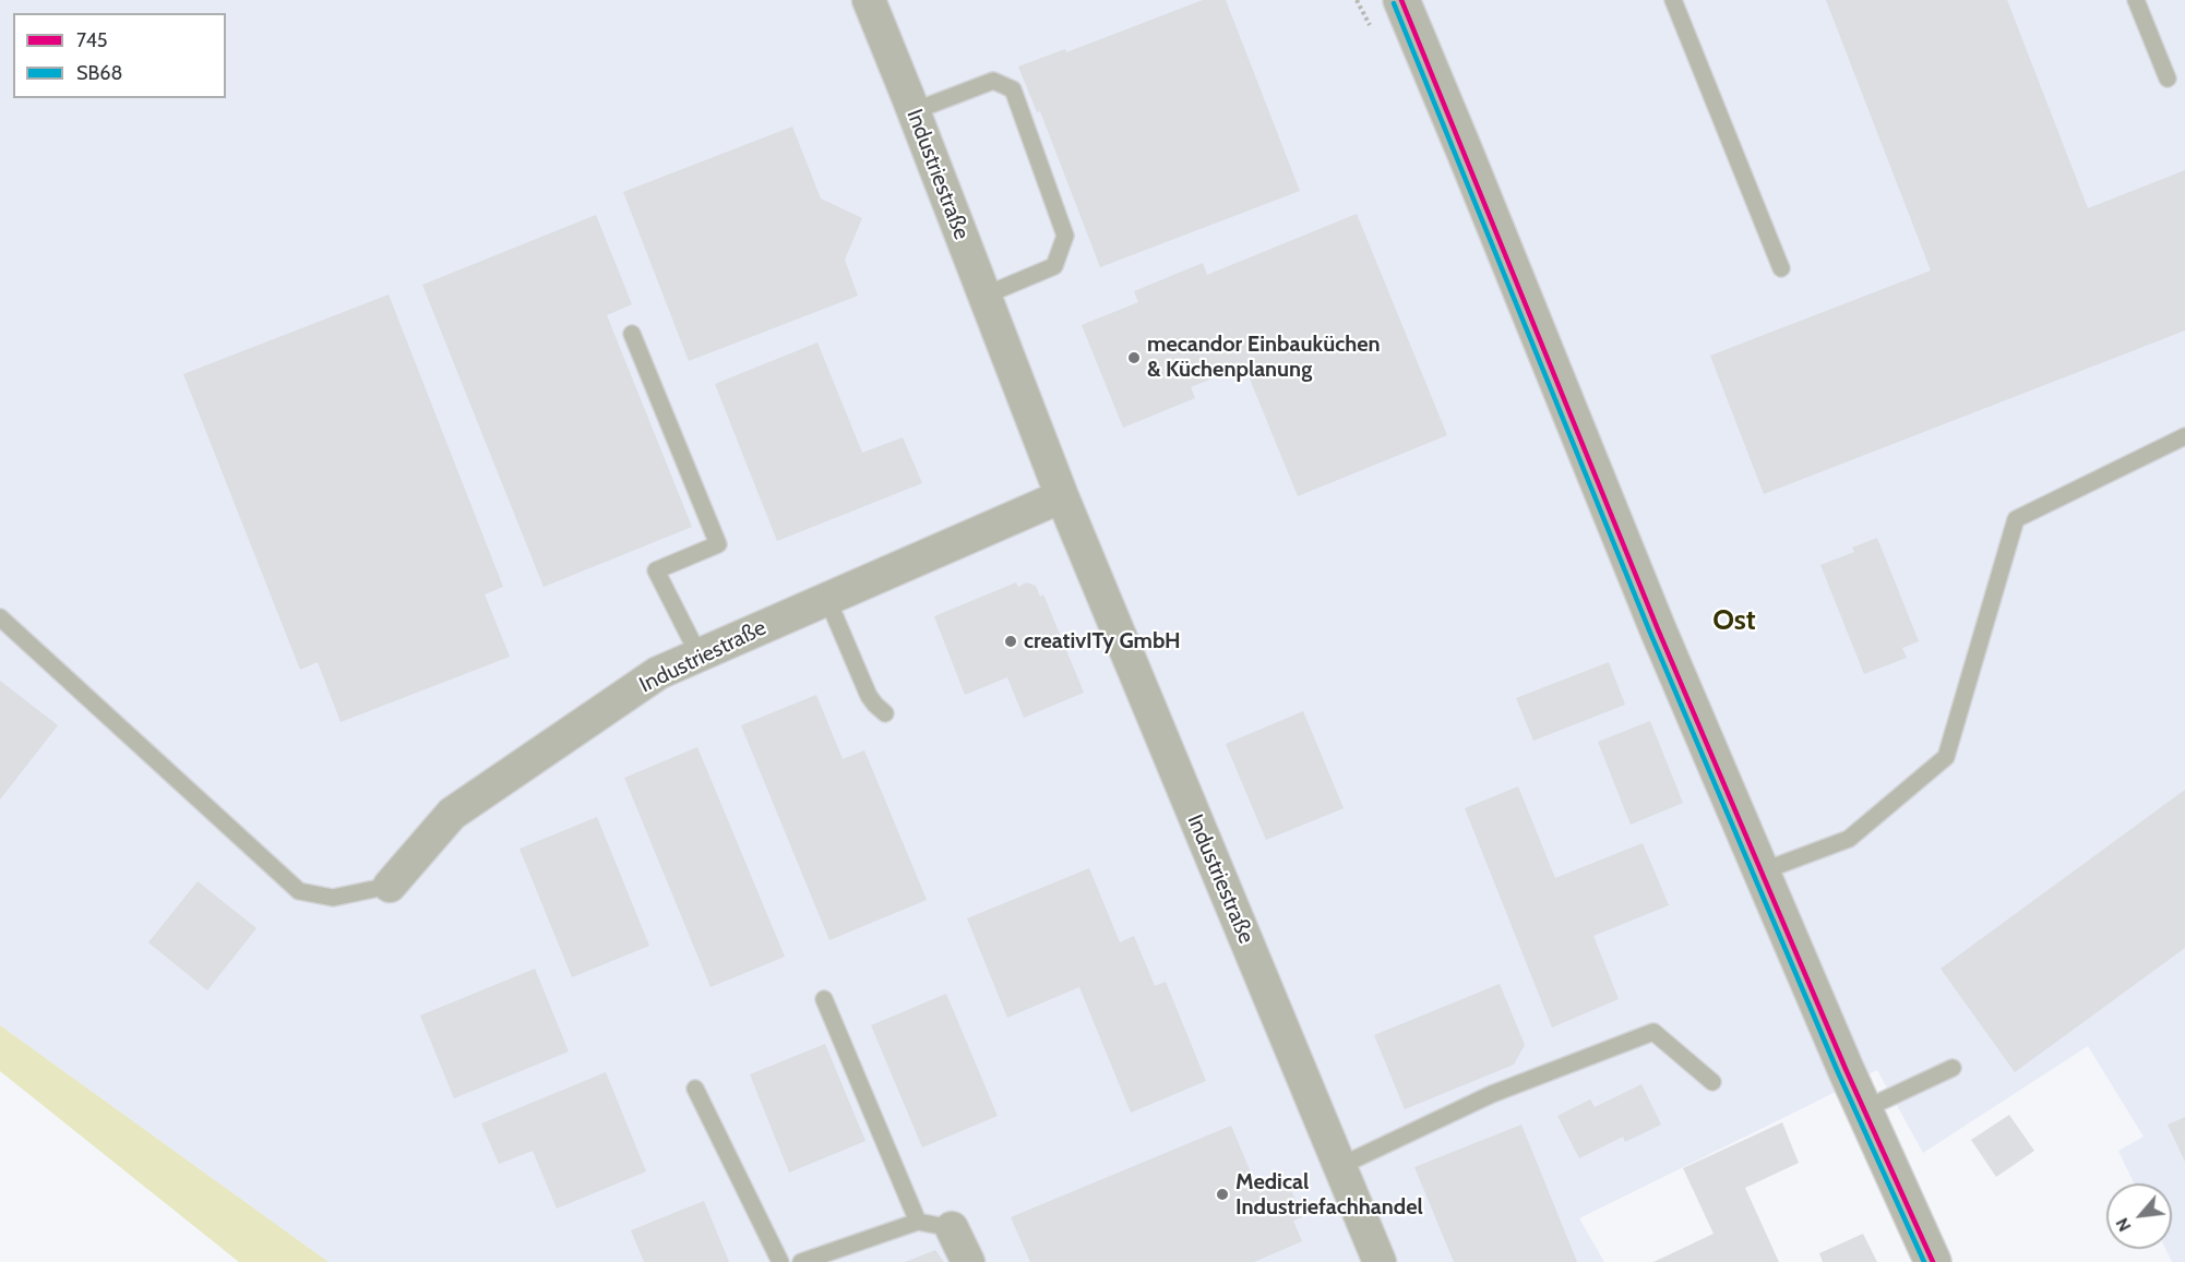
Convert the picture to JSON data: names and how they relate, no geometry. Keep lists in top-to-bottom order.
{
  "streets": {
    "street": ["Industriestraße"]
  },
  "districts": ["Ost"],
  "places": ["mecandor Einbauküchen & Küchenplanung", "creativITy GmbH", "Medical Industriefachhandel"],
  "lines": ["transit line 745", "transit line SB68"],
  "legend": ["745", "SB68"],
  "north": "bottom left"
}
